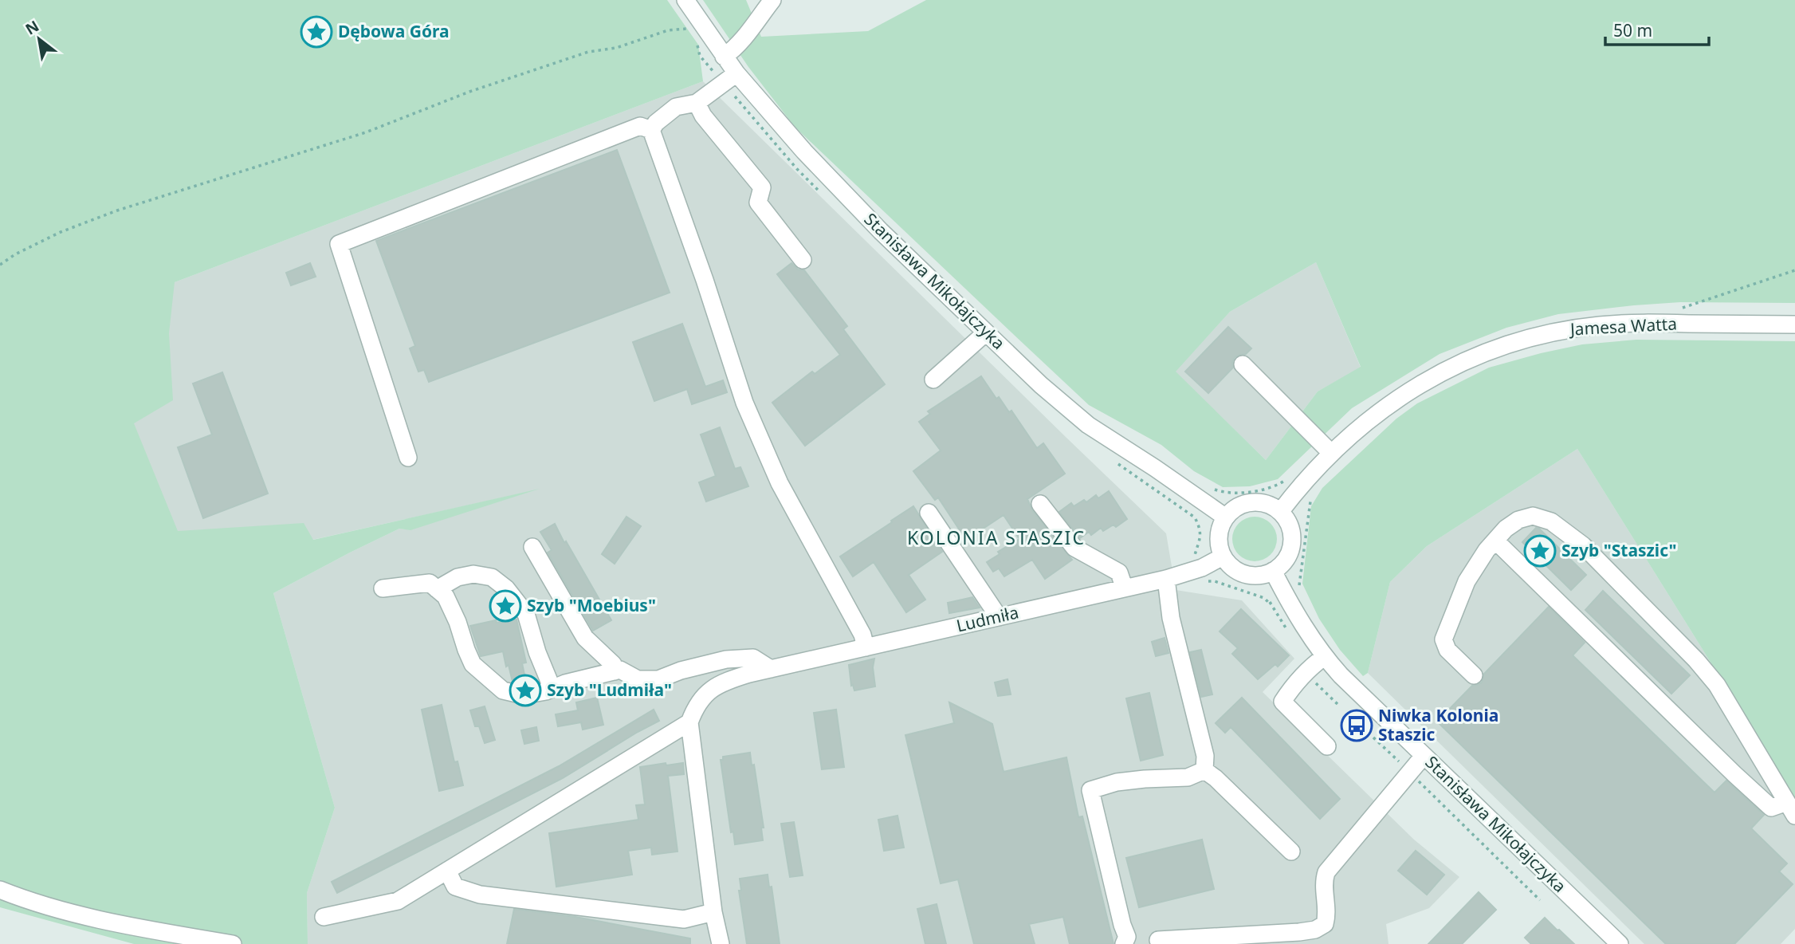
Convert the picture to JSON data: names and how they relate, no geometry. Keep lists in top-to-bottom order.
{
  "streets": {
    "street": ["Stanisława Mikołajczyka", "Jamesa Watta", "Ludmiła"]
  },
  "crossings": [
    ["Stanisława Mikołajczyka", "Jamesa Watta"],
    ["Stanisława Mikołajczyka", "Ludmiła"],
    ["Jamesa Watta", "Ludmiła"]
  ],
  "districts": ["KOLONIA STASZIC"],
  "places": {
    "place": [
      "Dębowa Góra",
      "Szyb \"Staszic\"",
      "Szyb \"Moebius\"",
      "Szyb \"Ludmiła\""
    ],
    "bus stop": ["Niwka Kolonia Staszic"]
  },
  "scale_bar": "50 m",
  "north": "top left"
}
